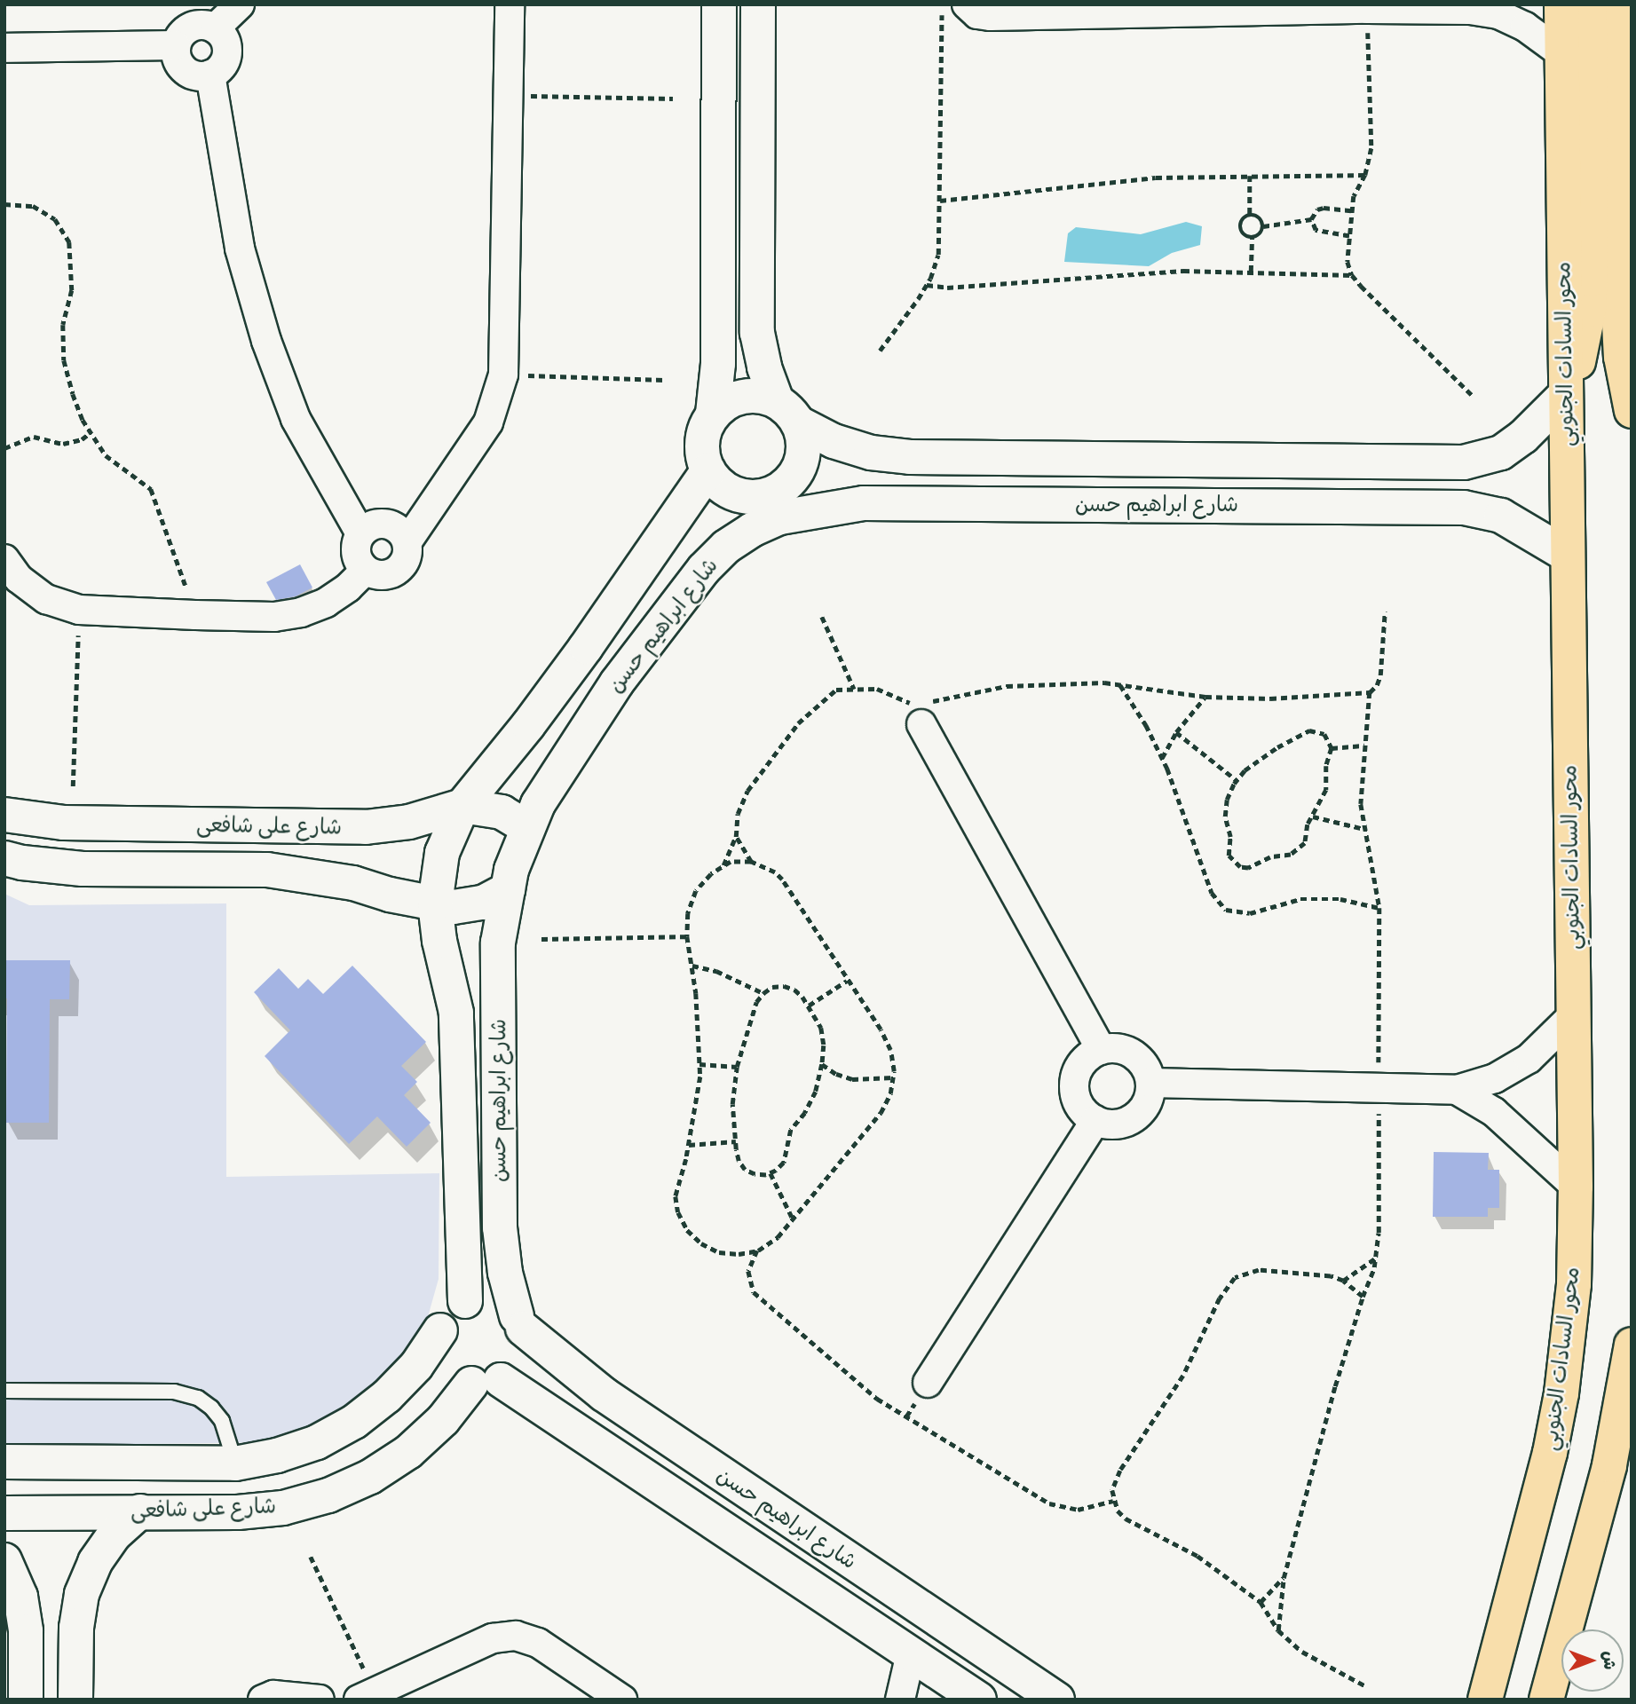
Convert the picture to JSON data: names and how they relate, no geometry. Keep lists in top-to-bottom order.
{
  "streets": {
    "main road": ["محور السادات الجنوبي"],
    "street": ["شارع ابراهيم حسن", "شارع على شافعى"]
  },
  "crossings": [
    ["محور السادات الجنوبي", "شارع ابراهيم حسن"],
    ["شارع ابراهيم حسن", "شارع على شافعى"]
  ],
  "north": "right"
}
